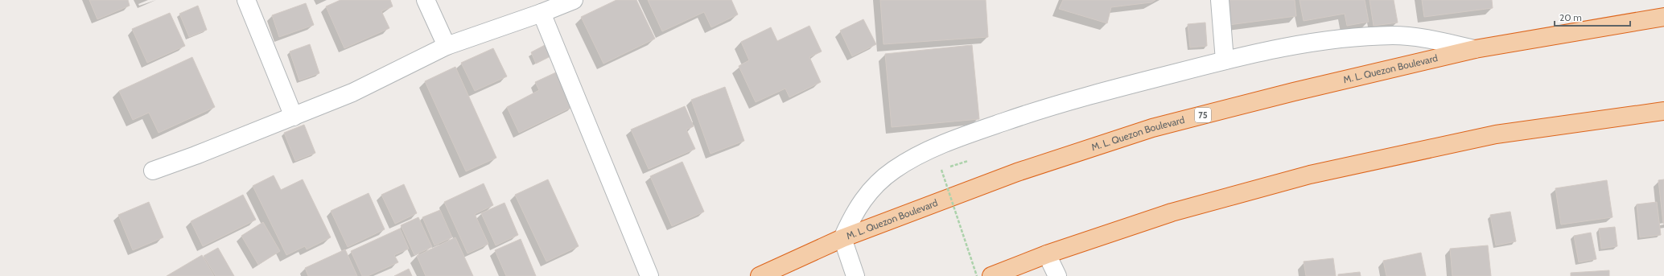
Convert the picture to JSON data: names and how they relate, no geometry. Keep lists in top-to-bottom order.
{
  "streets": {
    "highway": ["M. L. Quezon Boulevard", "75"]
  },
  "scale_bar": "20 m"
}
